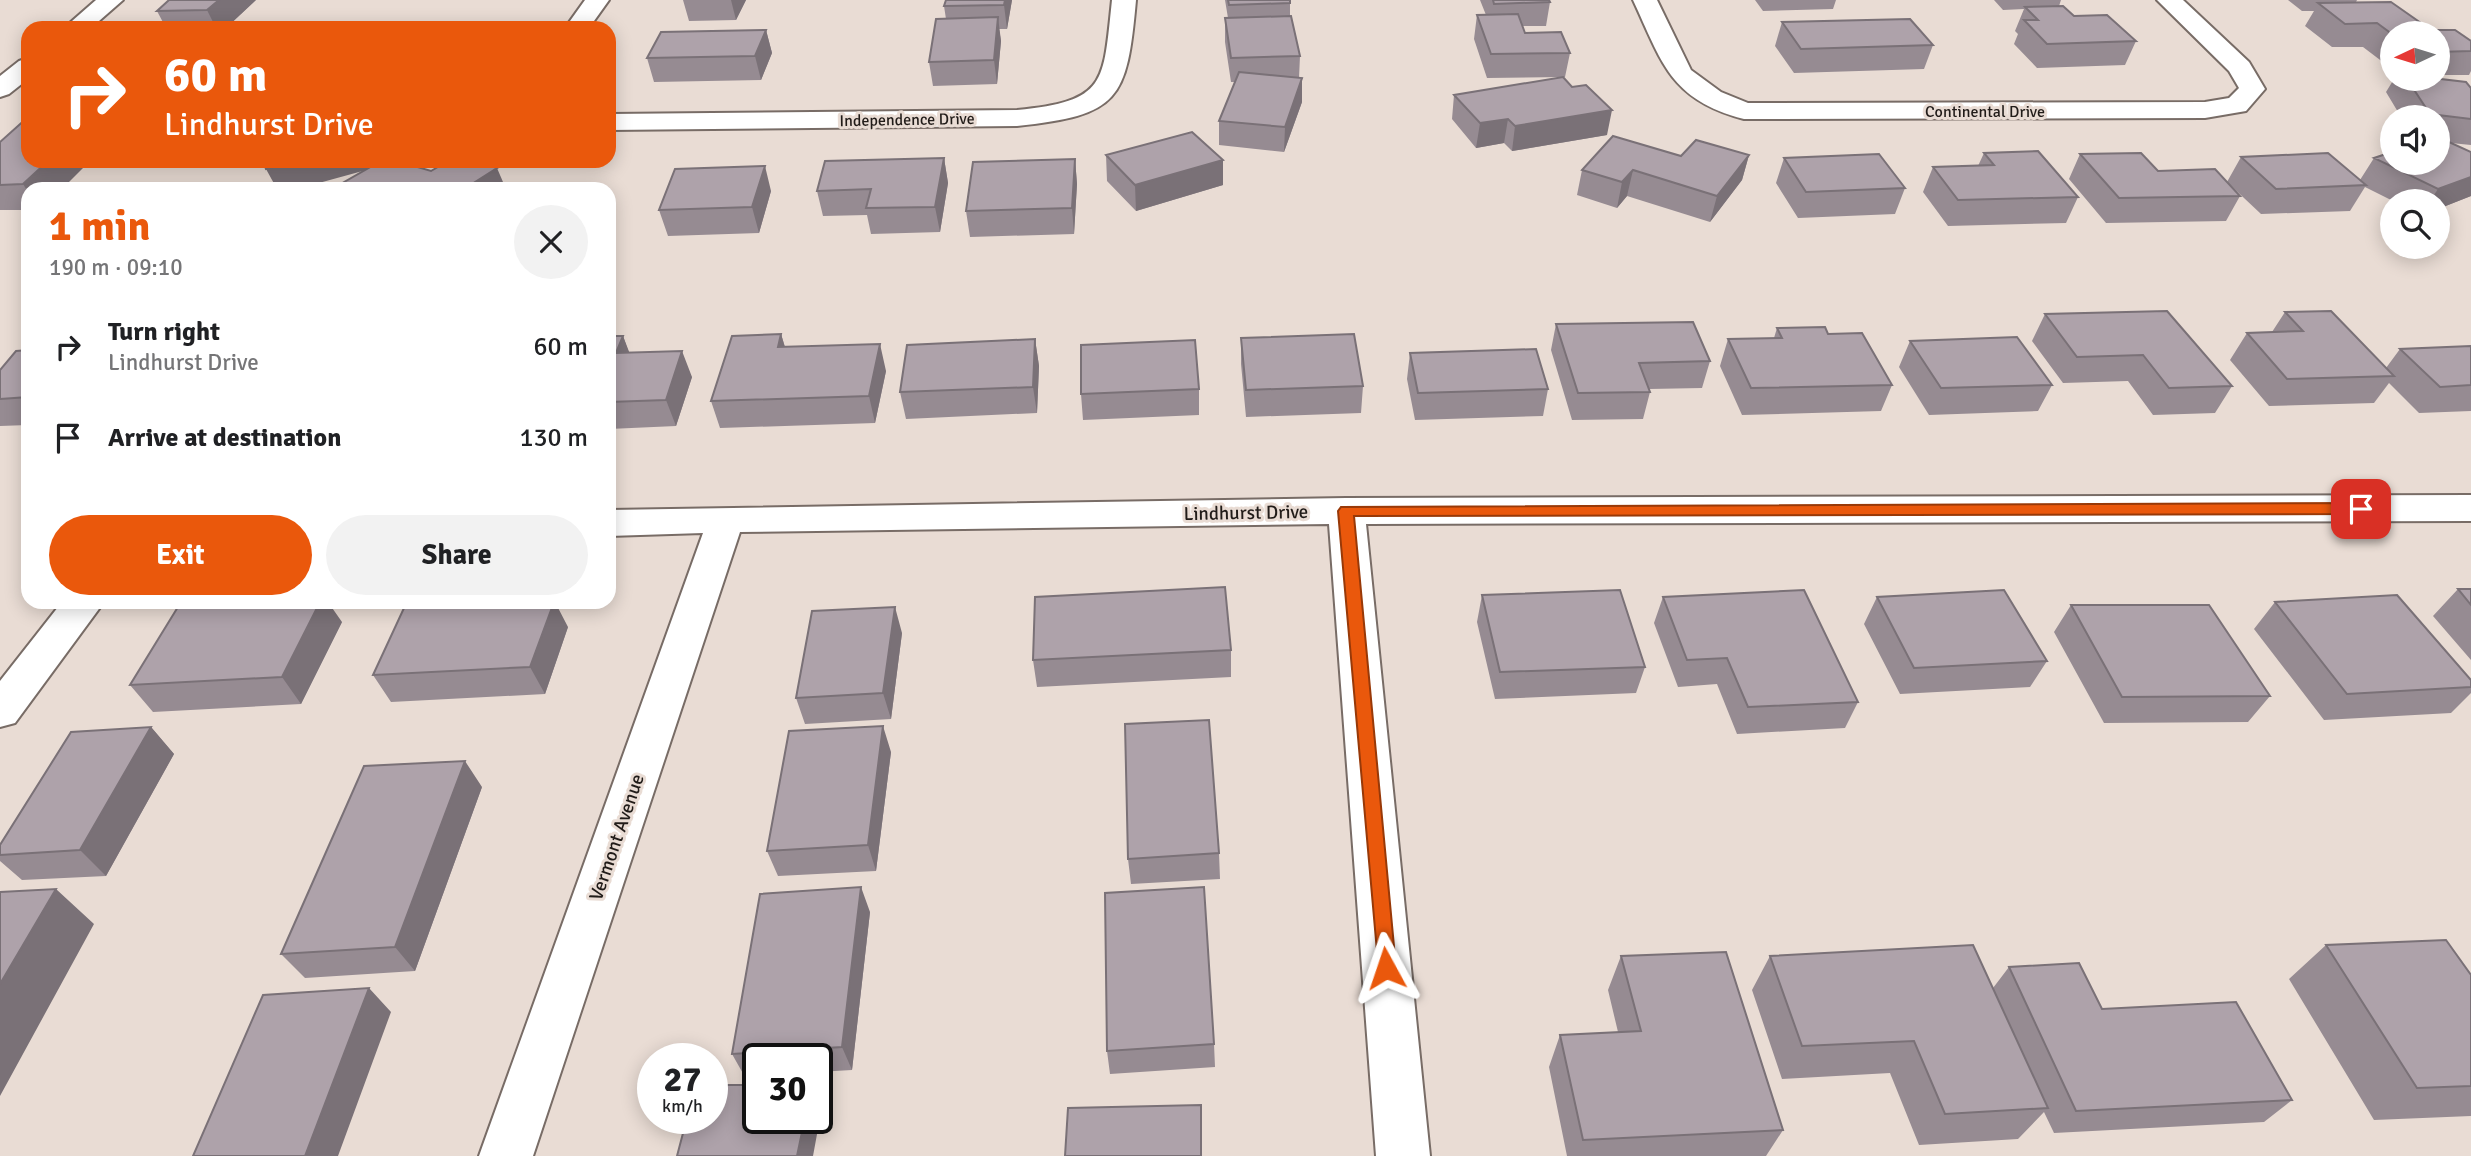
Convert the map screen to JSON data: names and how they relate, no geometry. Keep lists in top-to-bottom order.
{
  "streets": {
    "street": [
      "Continental Drive",
      "Independence Drive",
      "Lindhurst Drive",
      "Vermont Avenue"
    ]
  },
  "crossings": [
    ["Lindhurst Drive", "Vermont Avenue"]
  ],
  "north": "left",
  "page": {
    "turn": ["60 m", "Lindhurst Drive"],
    "heading": ["1 min", "190 m · 09:10"],
    "list": [
      {
        "name": "Turn right",
        "note": "Lindhurst Drive",
        "value": "60 m"
      },
      {
        "name": "Arrive at destination",
        "value": "130 m"
      }
    ],
    "buttons": ["Exit", "Share"],
    "speed": "27 km/h",
    "limit": "30"
  }
}
